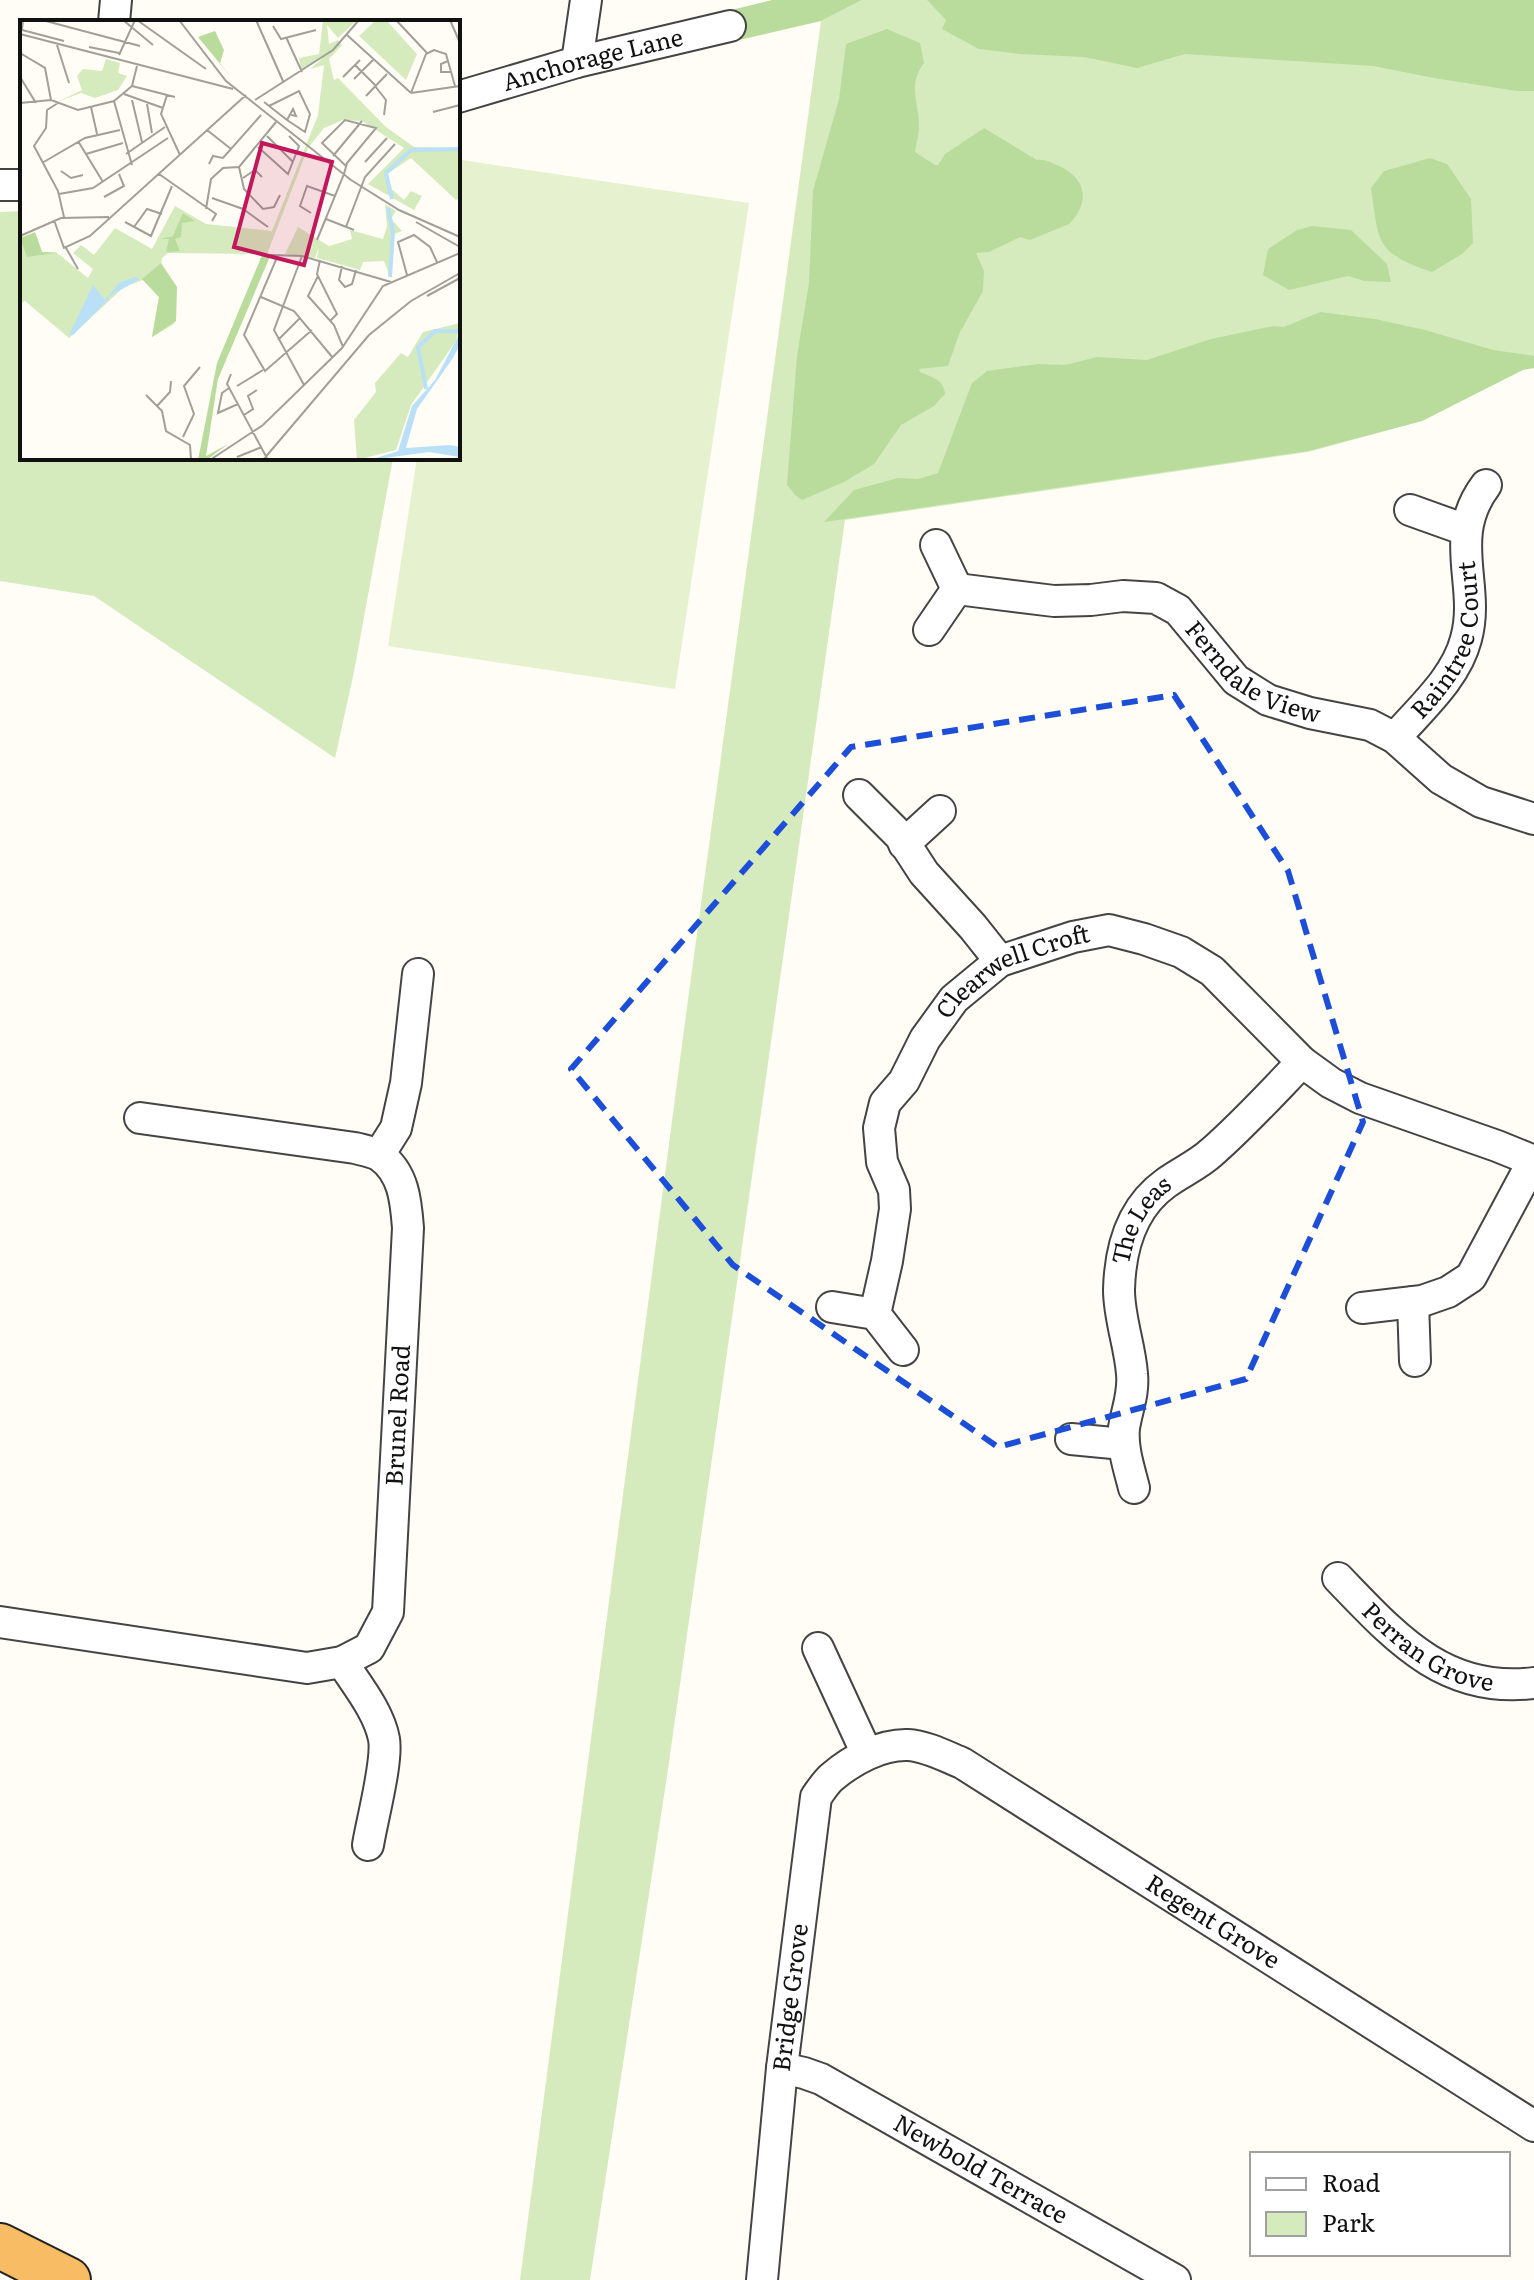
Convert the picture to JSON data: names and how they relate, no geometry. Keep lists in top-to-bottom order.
{
  "streets": {
    "street": [
      "Anchorage Lane",
      "Raintree Court",
      "Ferndale View",
      "Clearwell Croft",
      "The Leas",
      "Brunel Road",
      "Perran Grove",
      "Regent Grove",
      "Bridge Grove",
      "Newbold Terrace"
    ]
  },
  "crossings": [
    ["Raintree Court", "Ferndale View"],
    ["Clearwell Croft", "The Leas"],
    ["Regent Grove", "Bridge Grove"],
    ["Bridge Grove", "Newbold Terrace"]
  ],
  "legend": ["Road", "Park"]
}
